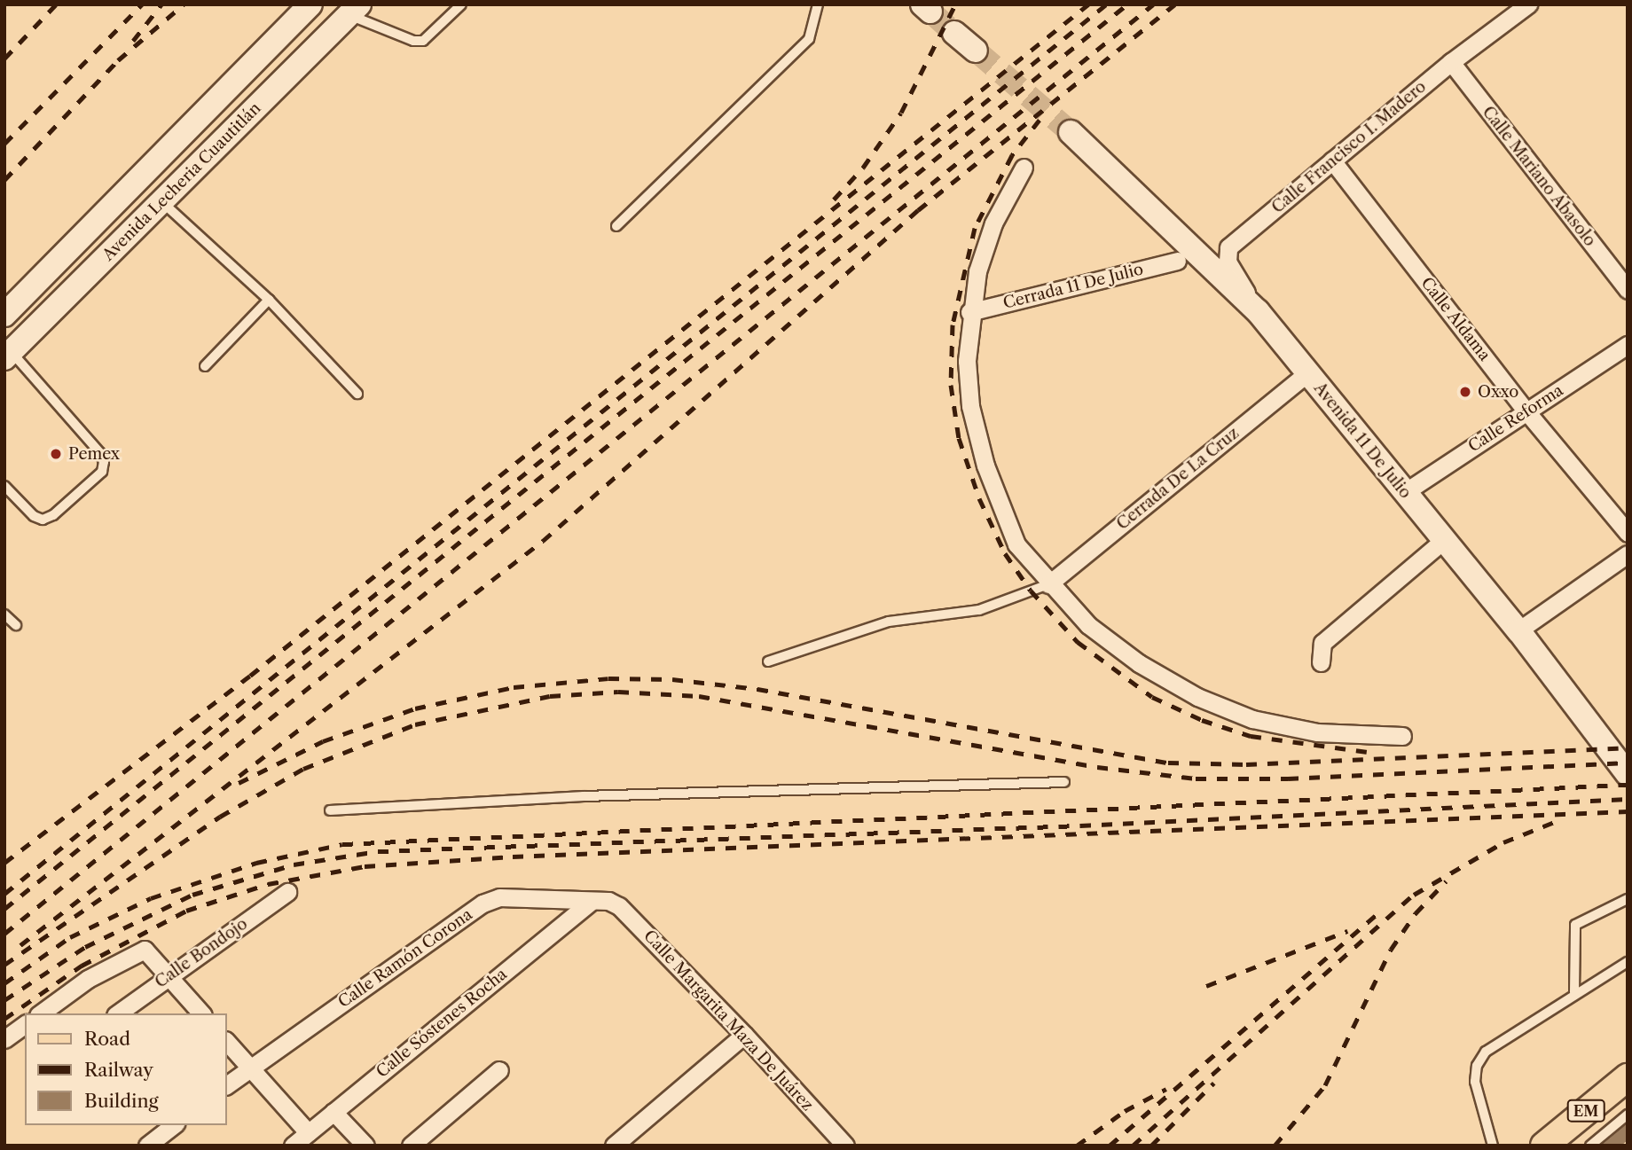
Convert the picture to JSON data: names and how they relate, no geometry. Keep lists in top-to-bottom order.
{
  "streets": {
    "main road": ["Avenida Lecheria Cuautitlán", "Avenida 11 De Julio", "EM"],
    "street": [
      "Calle Francisco I. Madero",
      "Calle Mariano Abasolo",
      "Cerrada 11 De Julio",
      "Calle Aldama",
      "Calle Reforma",
      "Cerrada De La Cruz",
      "Calle Bondojo",
      "Calle Ramón Corona",
      "Calle Margarita Maza De Juárez",
      "Calle Sóstenes Rocha"
    ]
  },
  "crossings": [
    ["Calle Francisco I. Madero", "Calle Mariano Abasolo"],
    ["Calle Francisco I. Madero", "Calle Aldama"],
    ["Calle Francisco I. Madero", "Avenida 11 De Julio"],
    ["Calle Aldama", "Calle Reforma"],
    ["Calle Reforma", "Avenida 11 De Julio"],
    ["Avenida 11 De Julio", "Cerrada De La Cruz"],
    ["Calle Ramón Corona", "Calle Margarita Maza De Juárez"],
    ["Calle Ramón Corona", "Calle Sóstenes Rocha"]
  ],
  "places": ["Oxxo", "Pemex"],
  "legend": ["Road", "Railway", "Building"]
}
